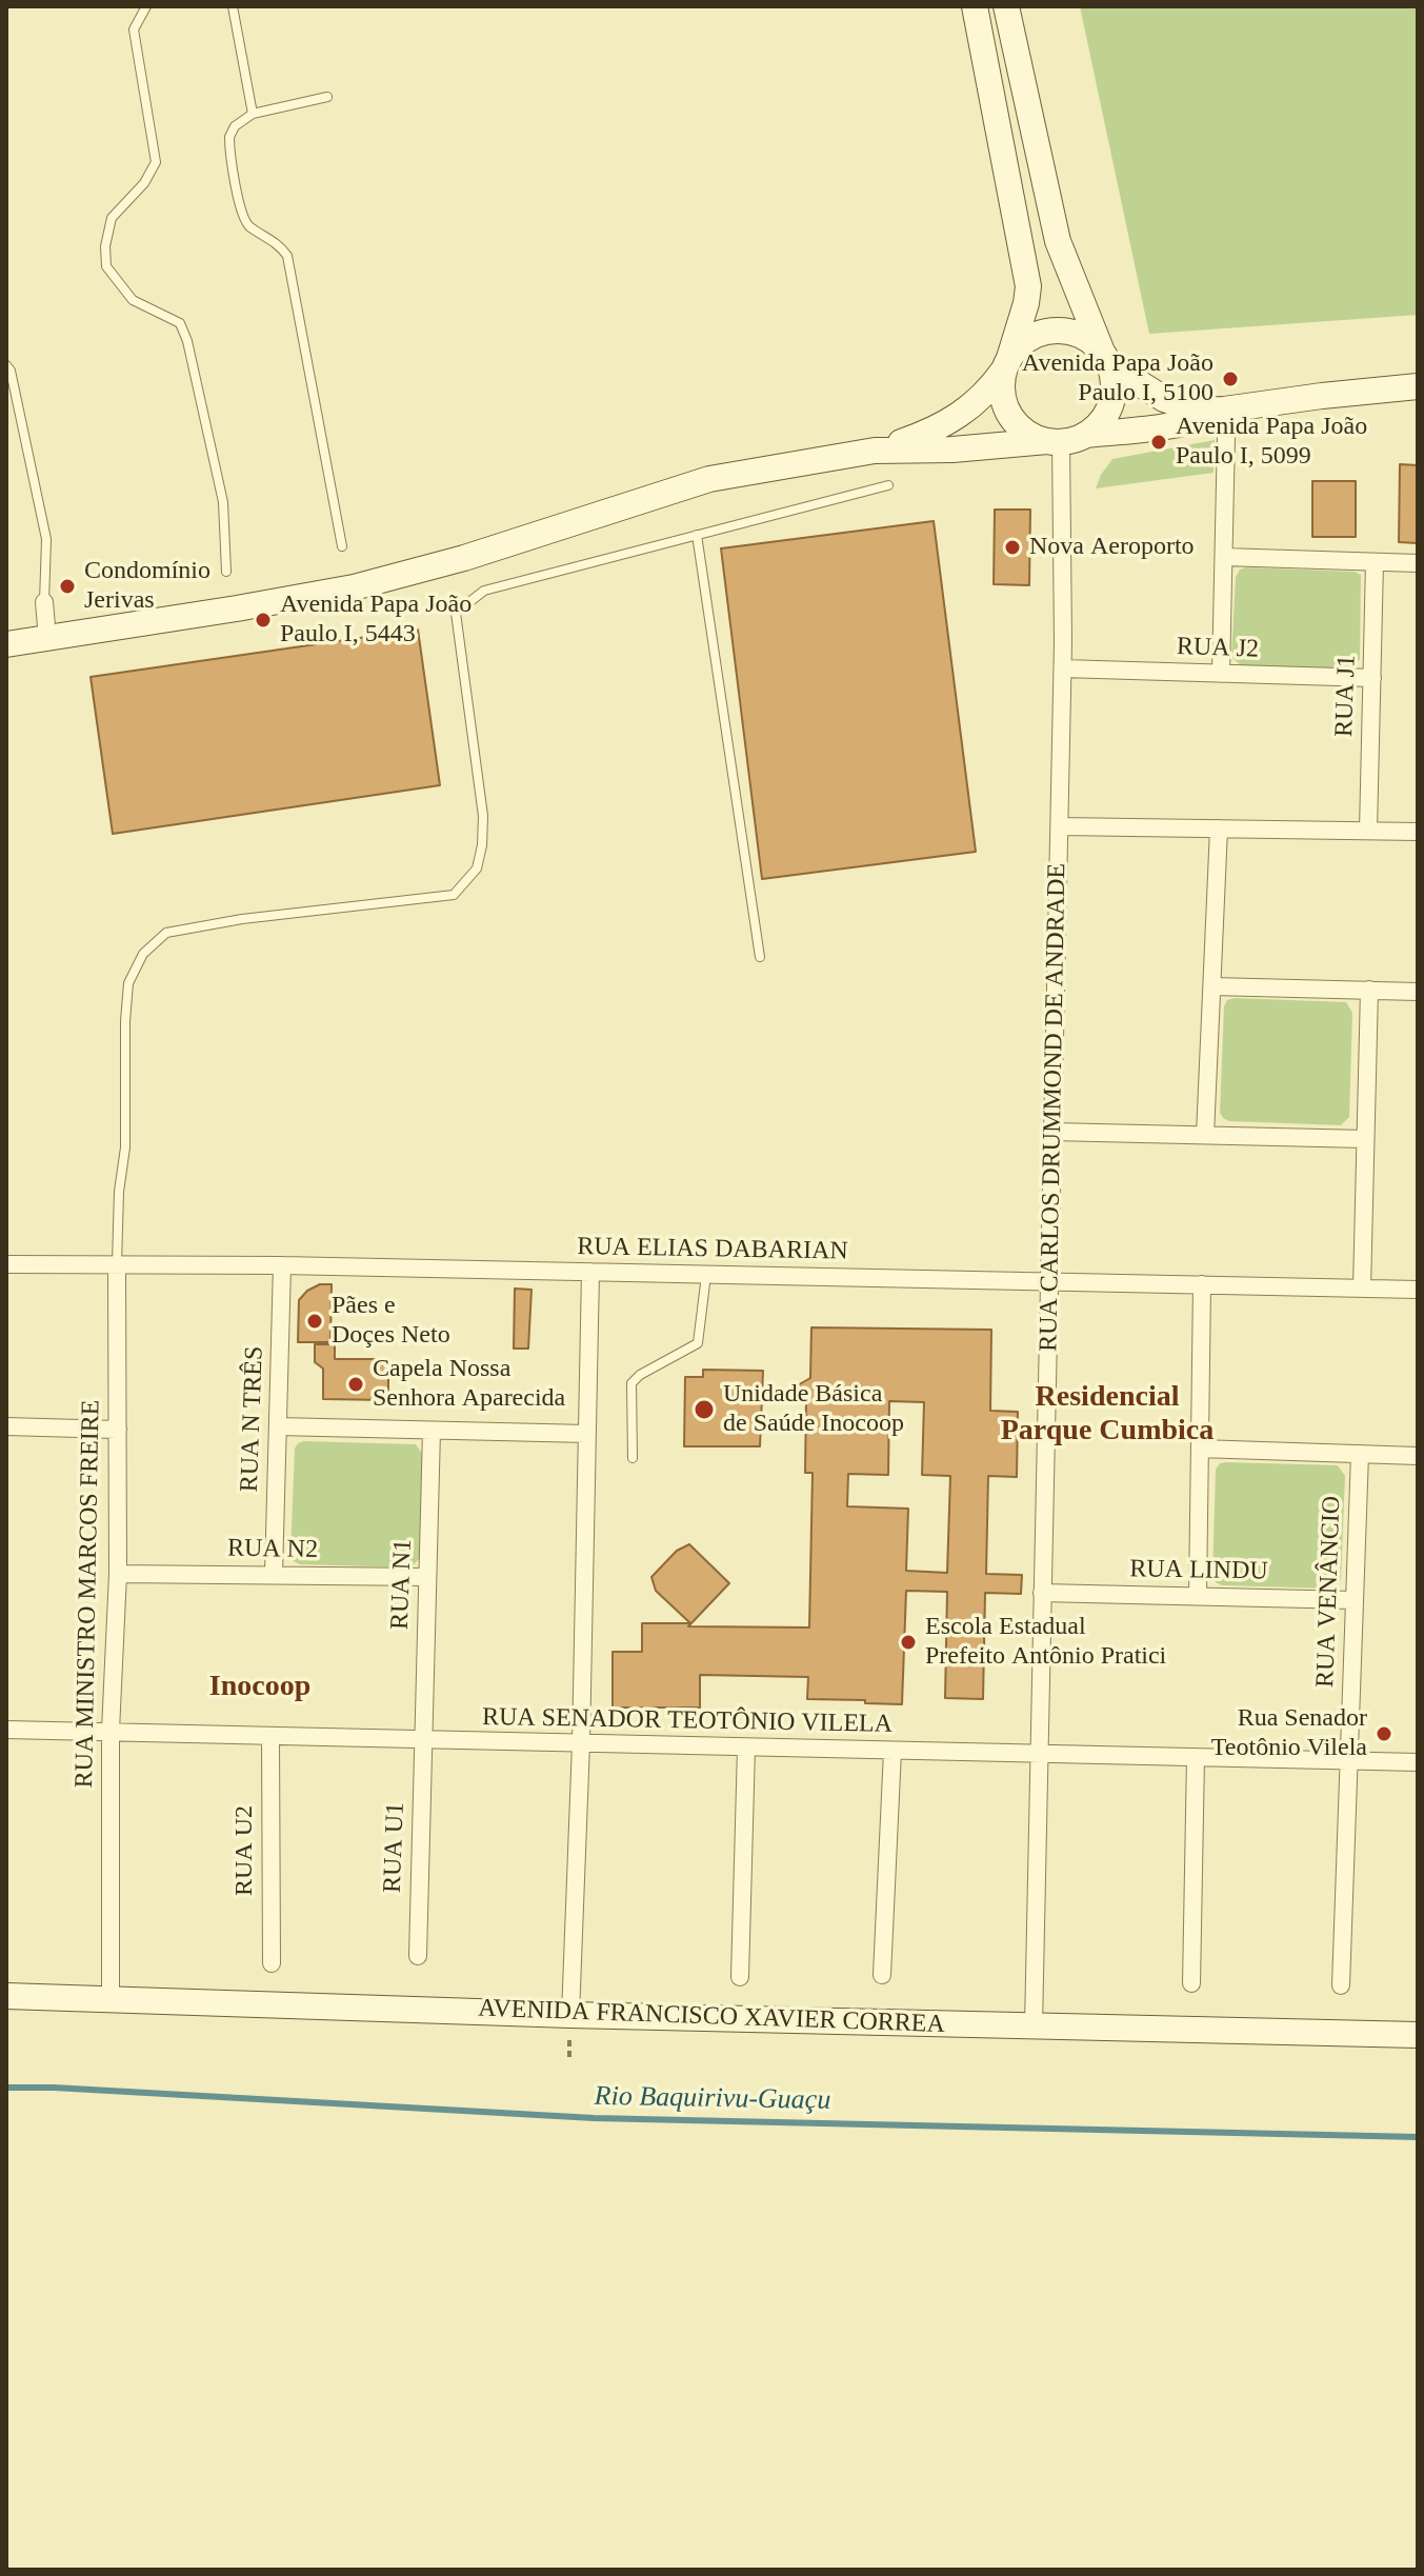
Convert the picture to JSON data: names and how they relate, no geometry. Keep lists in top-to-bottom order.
{
  "streets": {
    "street": [
      "RUA J2",
      "RUA J1",
      "RUA CARLOS DRUMMOND DE ANDRADE",
      "RUA ELIAS DABARIAN",
      "RUA N TRÊS",
      "RUA N2",
      "RUA LINDU",
      "RUA N1",
      "RUA VENÂNCIO",
      "RUA MINISTRO MARCOS FREIRE",
      "RUA SENADOR TEOTÔNIO VILELA",
      "RUA U1",
      "RUA U2",
      "AVENIDA FRANCISCO XAVIER CORREA"
    ]
  },
  "crossings": [
    ["RUA J2", "RUA J1"],
    ["RUA J2", "RUA CARLOS DRUMMOND DE ANDRADE"],
    ["RUA CARLOS DRUMMOND DE ANDRADE", "RUA ELIAS DABARIAN"],
    ["RUA CARLOS DRUMMOND DE ANDRADE", "RUA LINDU"],
    ["RUA CARLOS DRUMMOND DE ANDRADE", "RUA SENADOR TEOTÔNIO VILELA"],
    ["RUA CARLOS DRUMMOND DE ANDRADE", "AVENIDA FRANCISCO XAVIER CORREA"],
    ["RUA ELIAS DABARIAN", "RUA N TRÊS"],
    ["RUA ELIAS DABARIAN", "RUA MINISTRO MARCOS FREIRE"],
    ["RUA N TRÊS", "RUA N2"],
    ["RUA N2", "RUA N1"],
    ["RUA N2", "RUA MINISTRO MARCOS FREIRE"],
    ["RUA LINDU", "RUA VENÂNCIO"],
    ["RUA N1", "RUA SENADOR TEOTÔNIO VILELA"],
    ["RUA N1", "RUA U1"],
    ["RUA VENÂNCIO", "RUA SENADOR TEOTÔNIO VILELA"],
    ["RUA MINISTRO MARCOS FREIRE", "RUA SENADOR TEOTÔNIO VILELA"],
    ["RUA MINISTRO MARCOS FREIRE", "AVENIDA FRANCISCO XAVIER CORREA"],
    ["RUA SENADOR TEOTÔNIO VILELA", "RUA U1"],
    ["RUA SENADOR TEOTÔNIO VILELA", "RUA U2"]
  ],
  "districts": ["Residencial Parque Cumbica", "Inocoop"],
  "water": ["Rio Baquirivu-Guaçu"],
  "places": [
    "Avenida Papa João Paulo I, 5100",
    "Avenida Papa João Paulo I, 5099",
    "Nova Aeroporto",
    "Condomínio Jerivas",
    "Avenida Papa João Paulo I, 5443",
    "Pães e Doçes Neto",
    "Capela Nossa Senhora Aparecida",
    "Unidade Básica de Saúde Inocoop",
    "Escola Estadual Prefeito Antônio Pratici",
    "Rua Senador Teotônio Vilela"
  ]
}
